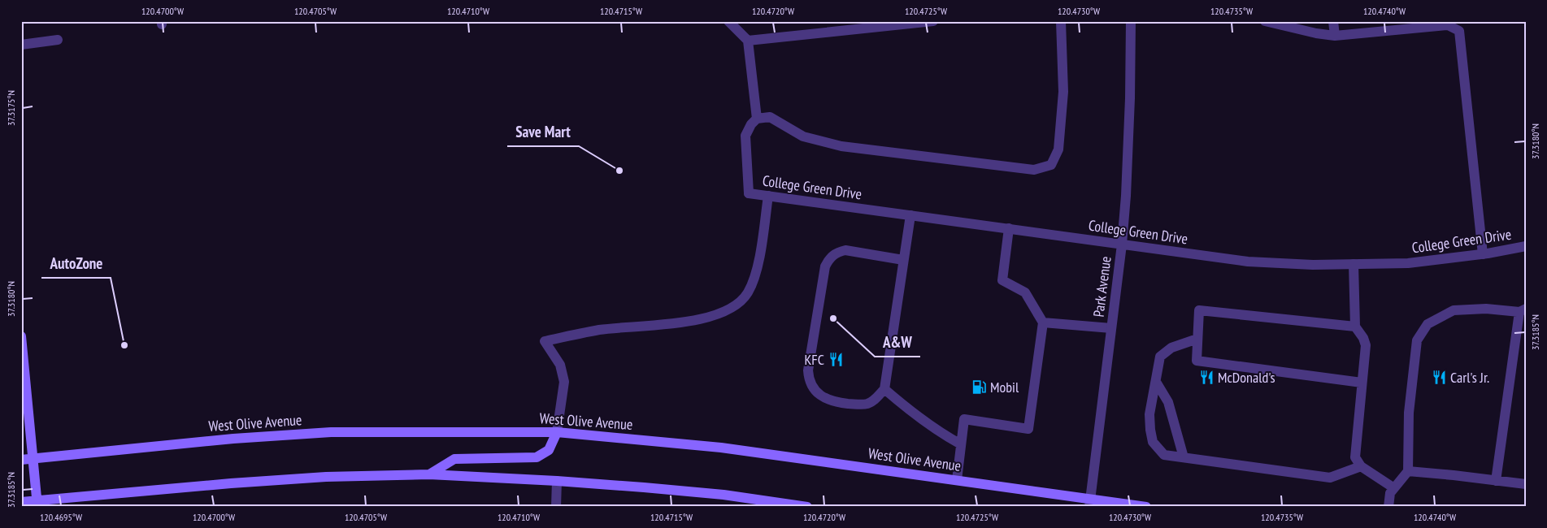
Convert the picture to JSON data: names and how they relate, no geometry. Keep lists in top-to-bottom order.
{
  "streets": {
    "main road": ["West Olive Avenue"],
    "street": ["College Green Drive", "Park Avenue"]
  },
  "crossings": [
    ["College Green Drive", "Park Avenue"],
    ["Park Avenue", "West Olive Avenue"]
  ],
  "places": {
    "other": ["Save Mart", "A&W", "AutoZone"],
    "restaurant": ["KFC", "McDonald's", "Carl's Jr."],
    "fuel station": ["Mobil"]
  },
  "coordinates": [
    "120.4700°W",
    "120.4705°W",
    "120.4710°W",
    "120.4715°W",
    "120.4720°W",
    "120.4725°W",
    "120.4730°W",
    "120.4735°W",
    "120.4740°W",
    "37.3175°N",
    "37.3180°N",
    "37.3185°N",
    "120.4695°W"
  ]
}
